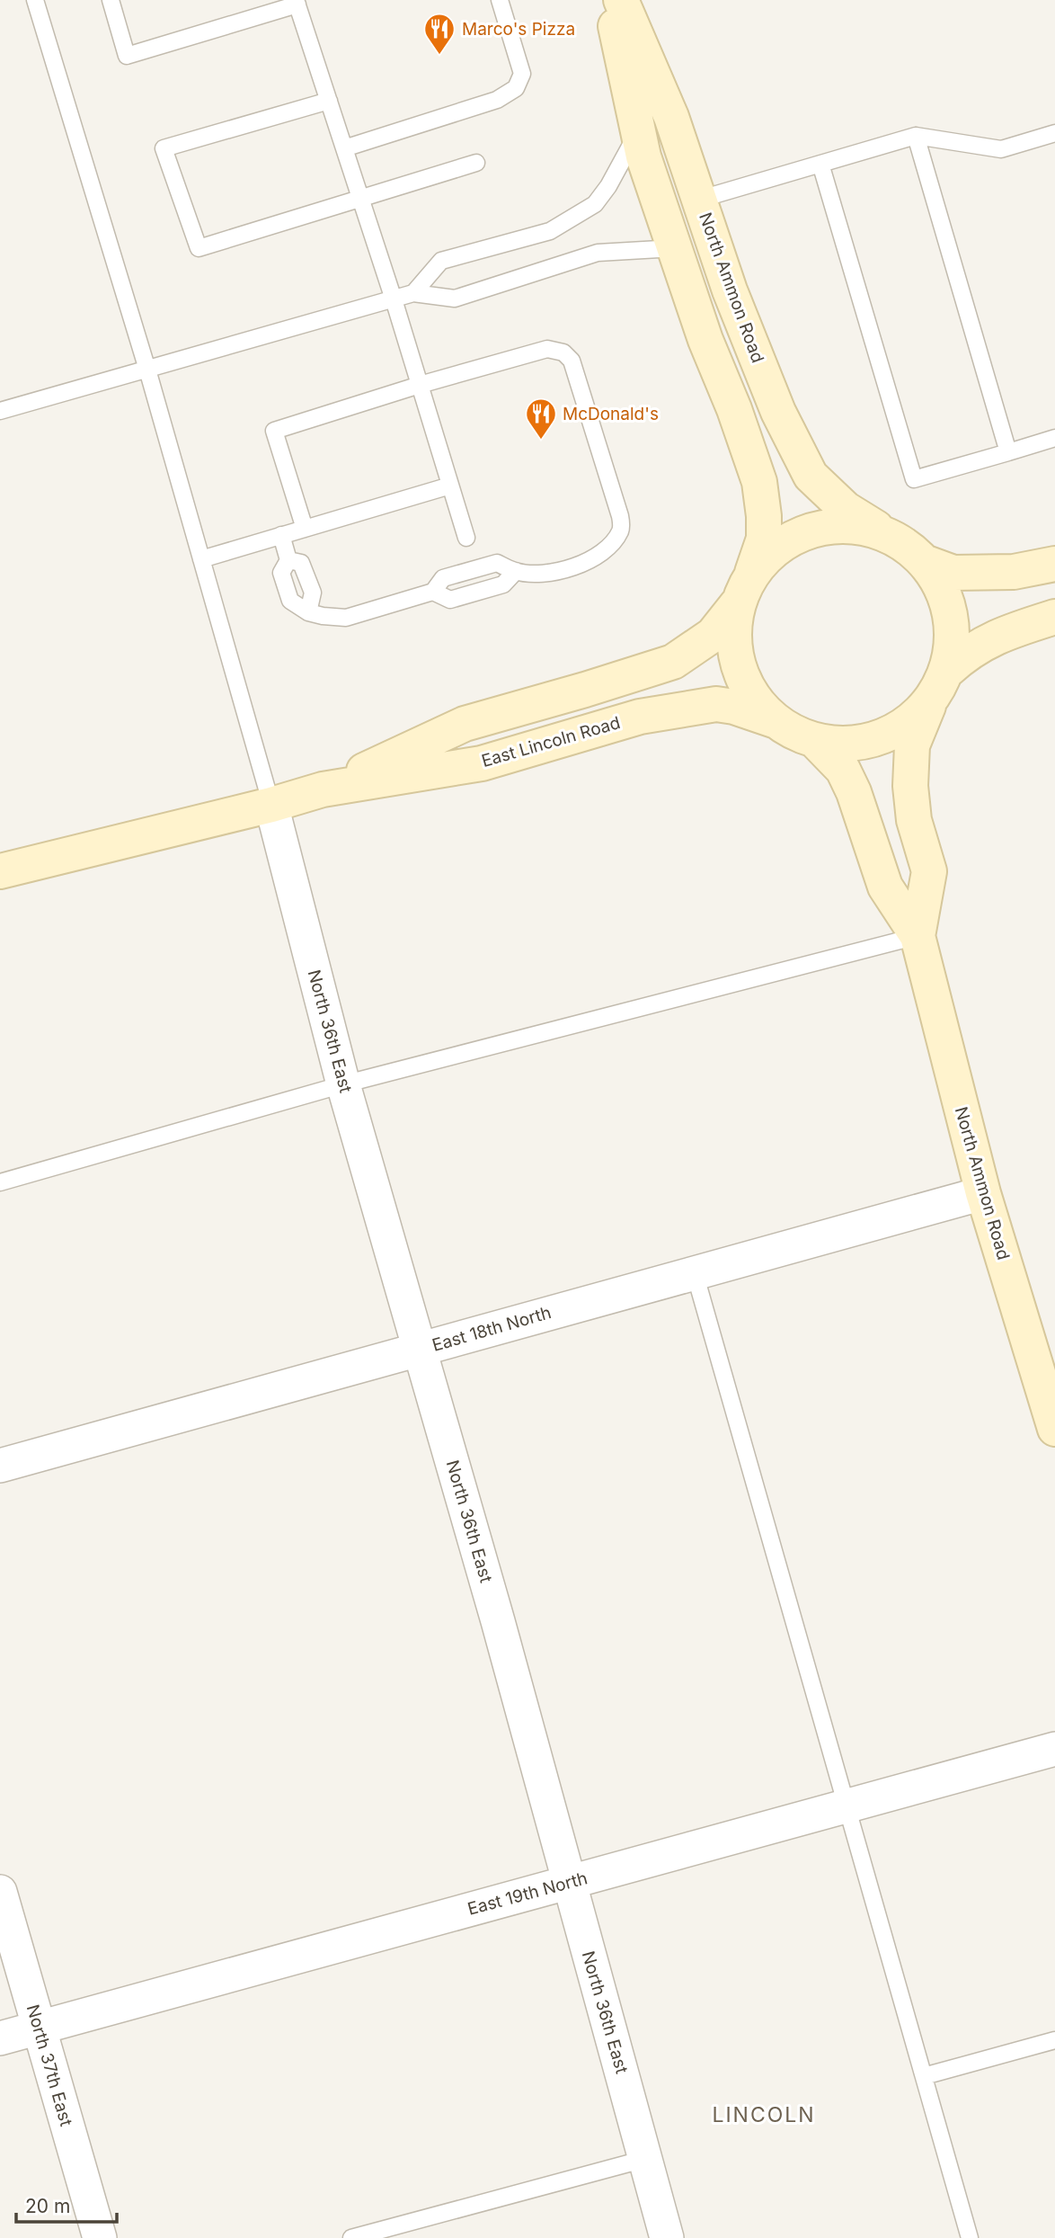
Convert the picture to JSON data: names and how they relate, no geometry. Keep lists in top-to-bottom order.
{
  "streets": {
    "main road": ["North Ammon Road", "East Lincoln Road"],
    "street": [
      "North 36th East",
      "East 18th North",
      "East 19th North",
      "North 37th East"
    ]
  },
  "crossings": [
    ["North Ammon Road", "East Lincoln Road"],
    ["North Ammon Road", "East 18th North"],
    ["East Lincoln Road", "North 36th East"],
    ["North 36th East", "East 18th North"],
    ["North 36th East", "East 19th North"],
    ["East 19th North", "North 37th East"]
  ],
  "districts": ["LINCOLN"],
  "places": {
    "restaurant": ["Marco's Pizza", "McDonald's"]
  },
  "scale_bar": "20 m"
}
